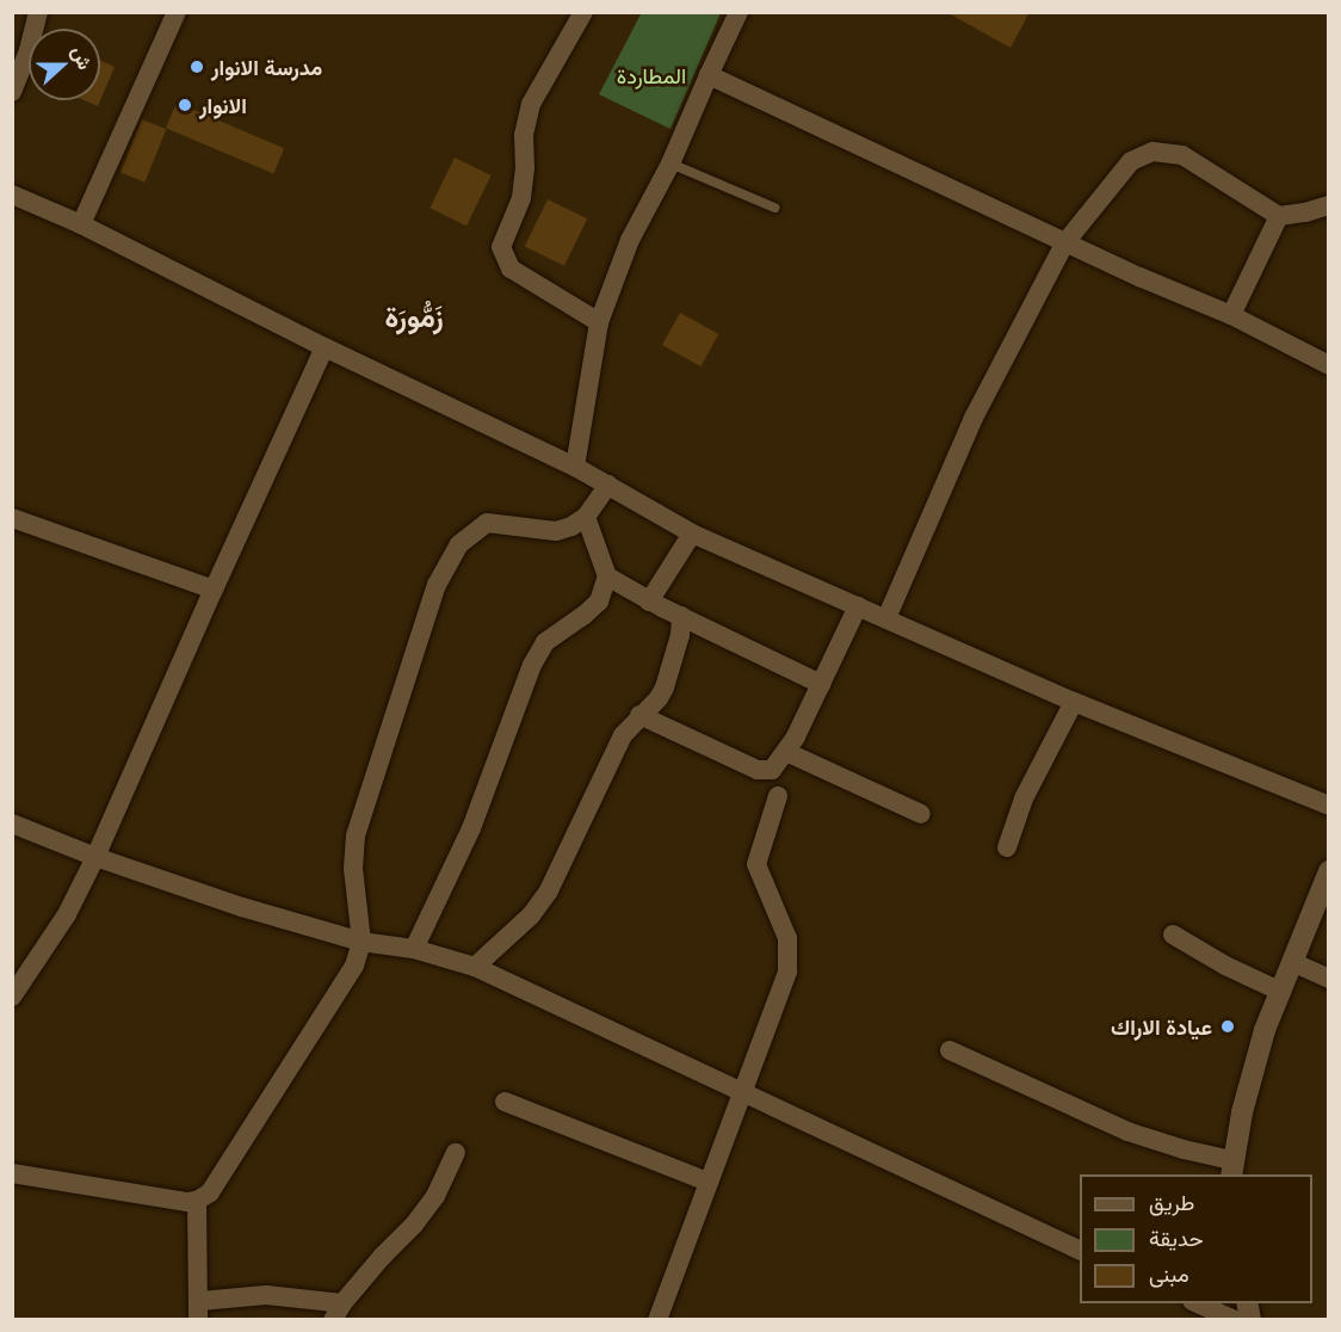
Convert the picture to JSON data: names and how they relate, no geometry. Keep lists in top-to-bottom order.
{
  "districts": ["زَمُّورَة"],
  "parks": ["المطاردة"],
  "places": ["مدرسة الانوار", "الانوار", "عيادة الاراك"],
  "legend": ["طريق", "حديقة", "مبنى"],
  "north": "right"
}
